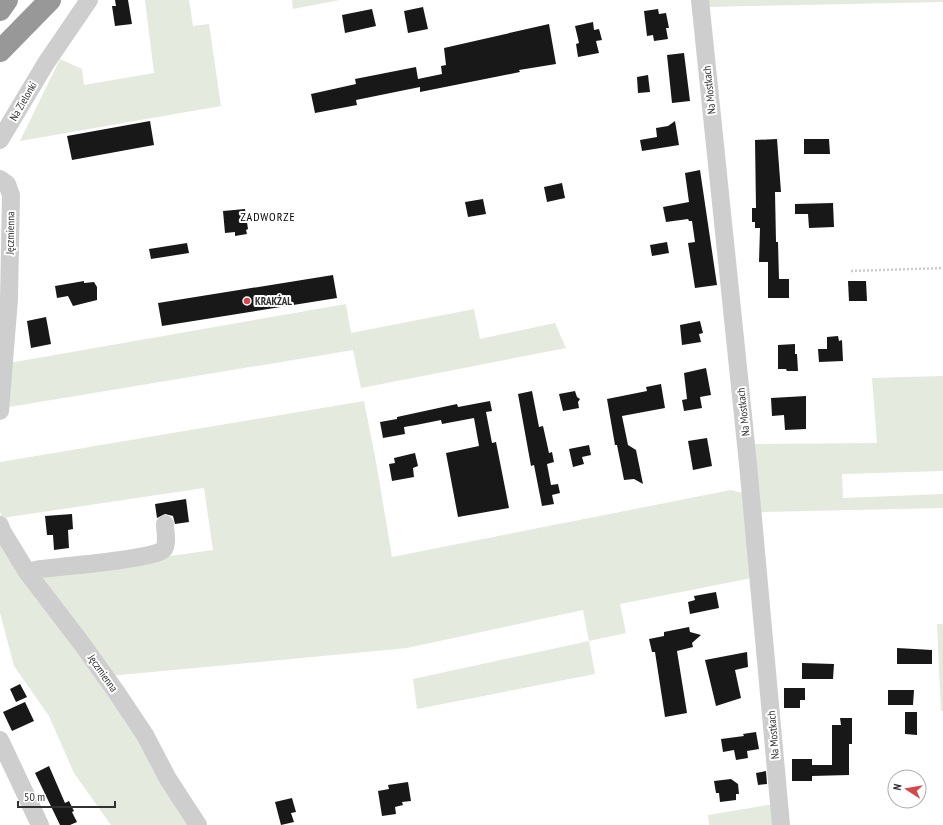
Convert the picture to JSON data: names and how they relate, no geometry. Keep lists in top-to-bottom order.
{
  "streets": {
    "street": ["Na Mostkach", "Na Zielonki", "Jęczmienna"]
  },
  "districts": ["ZADWORZE"],
  "places": ["KRAKŻAL"],
  "scale_bar": "50 m",
  "north": "left"
}
